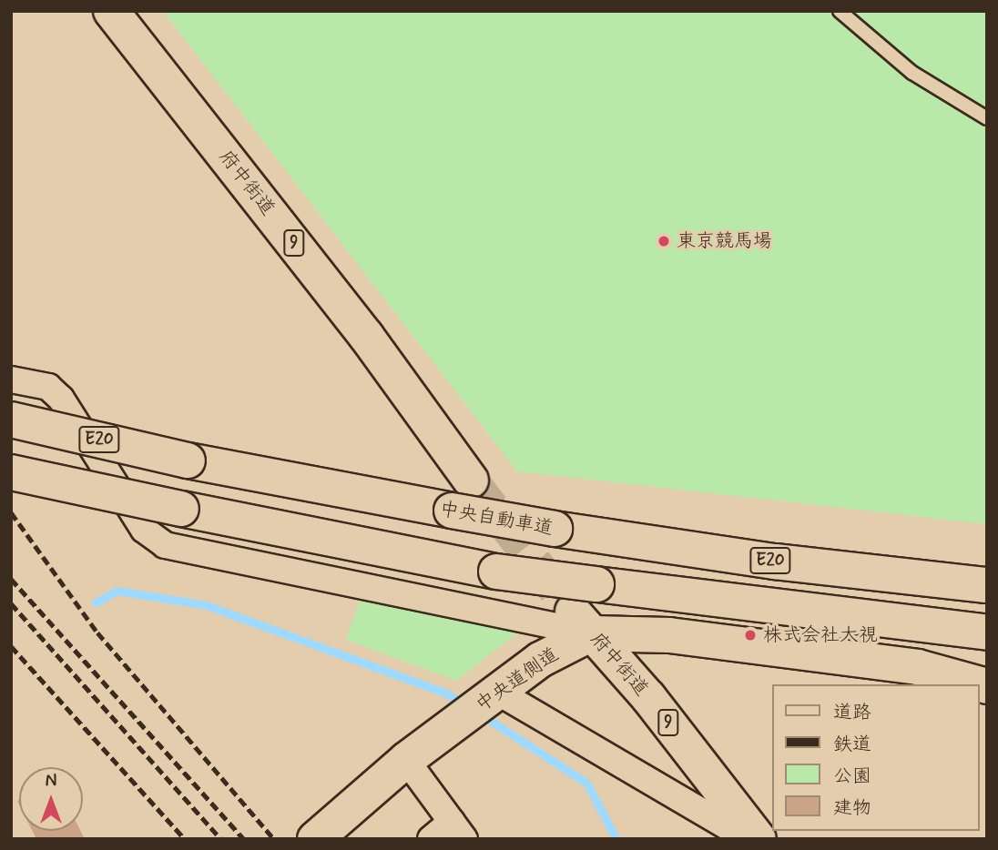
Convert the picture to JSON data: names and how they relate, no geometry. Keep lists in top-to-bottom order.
{
  "streets": {
    "main road": [
      "府中街道",
      "9",
      "E20",
      "中央自動車道",
      "中央道側道"
    ]
  },
  "crossings": [
    ["府中街道", "中央道側道"]
  ],
  "places": ["東京競馬場", "株式会社大視"],
  "legend": [
    "道路",
    "鉄道",
    "公園",
    "建物"
  ],
  "north": "top"
}
